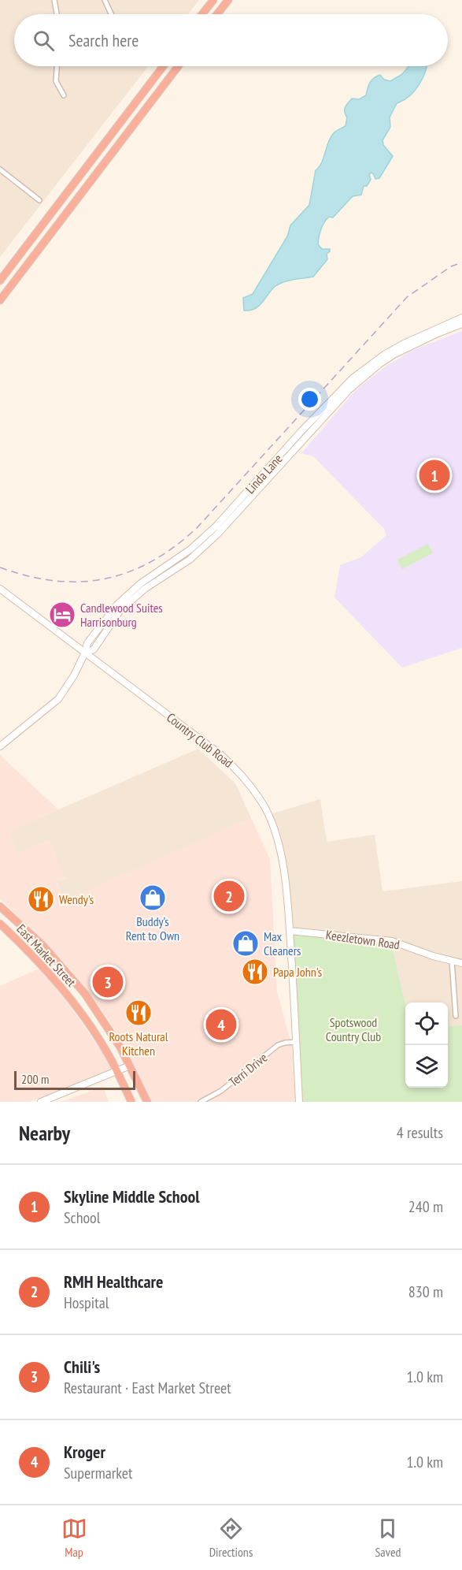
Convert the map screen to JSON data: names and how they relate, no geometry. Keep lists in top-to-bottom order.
{
  "streets": {
    "highway": ["East Market Street"],
    "street": [
      "Linda Lane",
      "Country Club Road",
      "Keezletown Road",
      "Terri Drive"
    ]
  },
  "crossings": [
    ["Linda Lane", "Country Club Road"],
    ["Country Club Road", "Keezletown Road"],
    ["Country Club Road", "Terri Drive"]
  ],
  "parks": ["Spotswood Country Club"],
  "places": {
    "hotel": ["Candlewood Suites Harrisonburg"],
    "shop": ["Buddy’s Rent to Own", "Max Cleaners"],
    "restaurant": ["Wendy's", "Papa John's", "Roots Natural Kitchen"]
  },
  "scale_bar": "200 m",
  "page": {
    "search": "Search here",
    "pins": [
      "1",
      "2",
      "3",
      "4"
    ],
    "scale": "200 m",
    "heading": ["Nearby", "4 results"],
    "list": [
      {
        "mark": "1",
        "name": "Skyline Middle School",
        "note": "School",
        "value": "240 m"
      },
      {
        "mark": "2",
        "name": "RMH Healthcare",
        "note": "Hospital",
        "value": "830 m"
      },
      {
        "mark": "3",
        "name": "Chili's",
        "note": "Restaurant · East Market Street",
        "value": "1.0 km"
      },
      {
        "mark": "4",
        "name": "Kroger",
        "note": "Supermarket",
        "value": "1.0 km"
      }
    ],
    "nav": ["Map", "Directions", "Saved"]
  }
}
